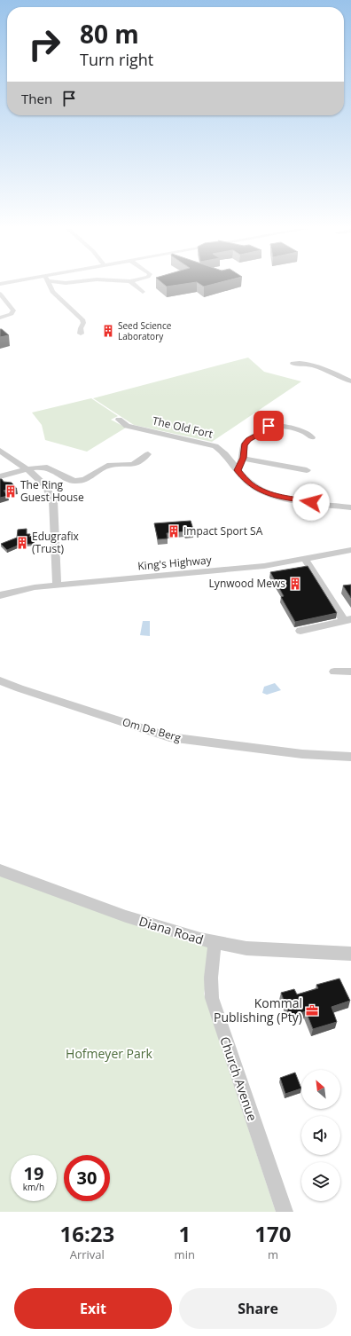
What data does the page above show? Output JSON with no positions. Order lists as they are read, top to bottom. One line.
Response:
{"streets":{"street":["The Old Fort","King's Highway","Om De Berg","Diana Road","Church Avenue"]},"crossings":[["Diana Road","Church Avenue"]],"parks":["Hofmeyer Park"],"places":{"building":["Seed Science Laboratory","The Ring Guest House","Impact Sport SA","Edugrafix (Trust)","Lynwood Mews"],"office":["Kommal Publishing (Pty)"]},"north":"top left","page":{"turn":["80 m","Turn right"],"then":"Then","speed":"19 km/h","limit":"30","eta":["16:23","Arrival","1","min","170","m"],"buttons":["Exit","Share"]}}
